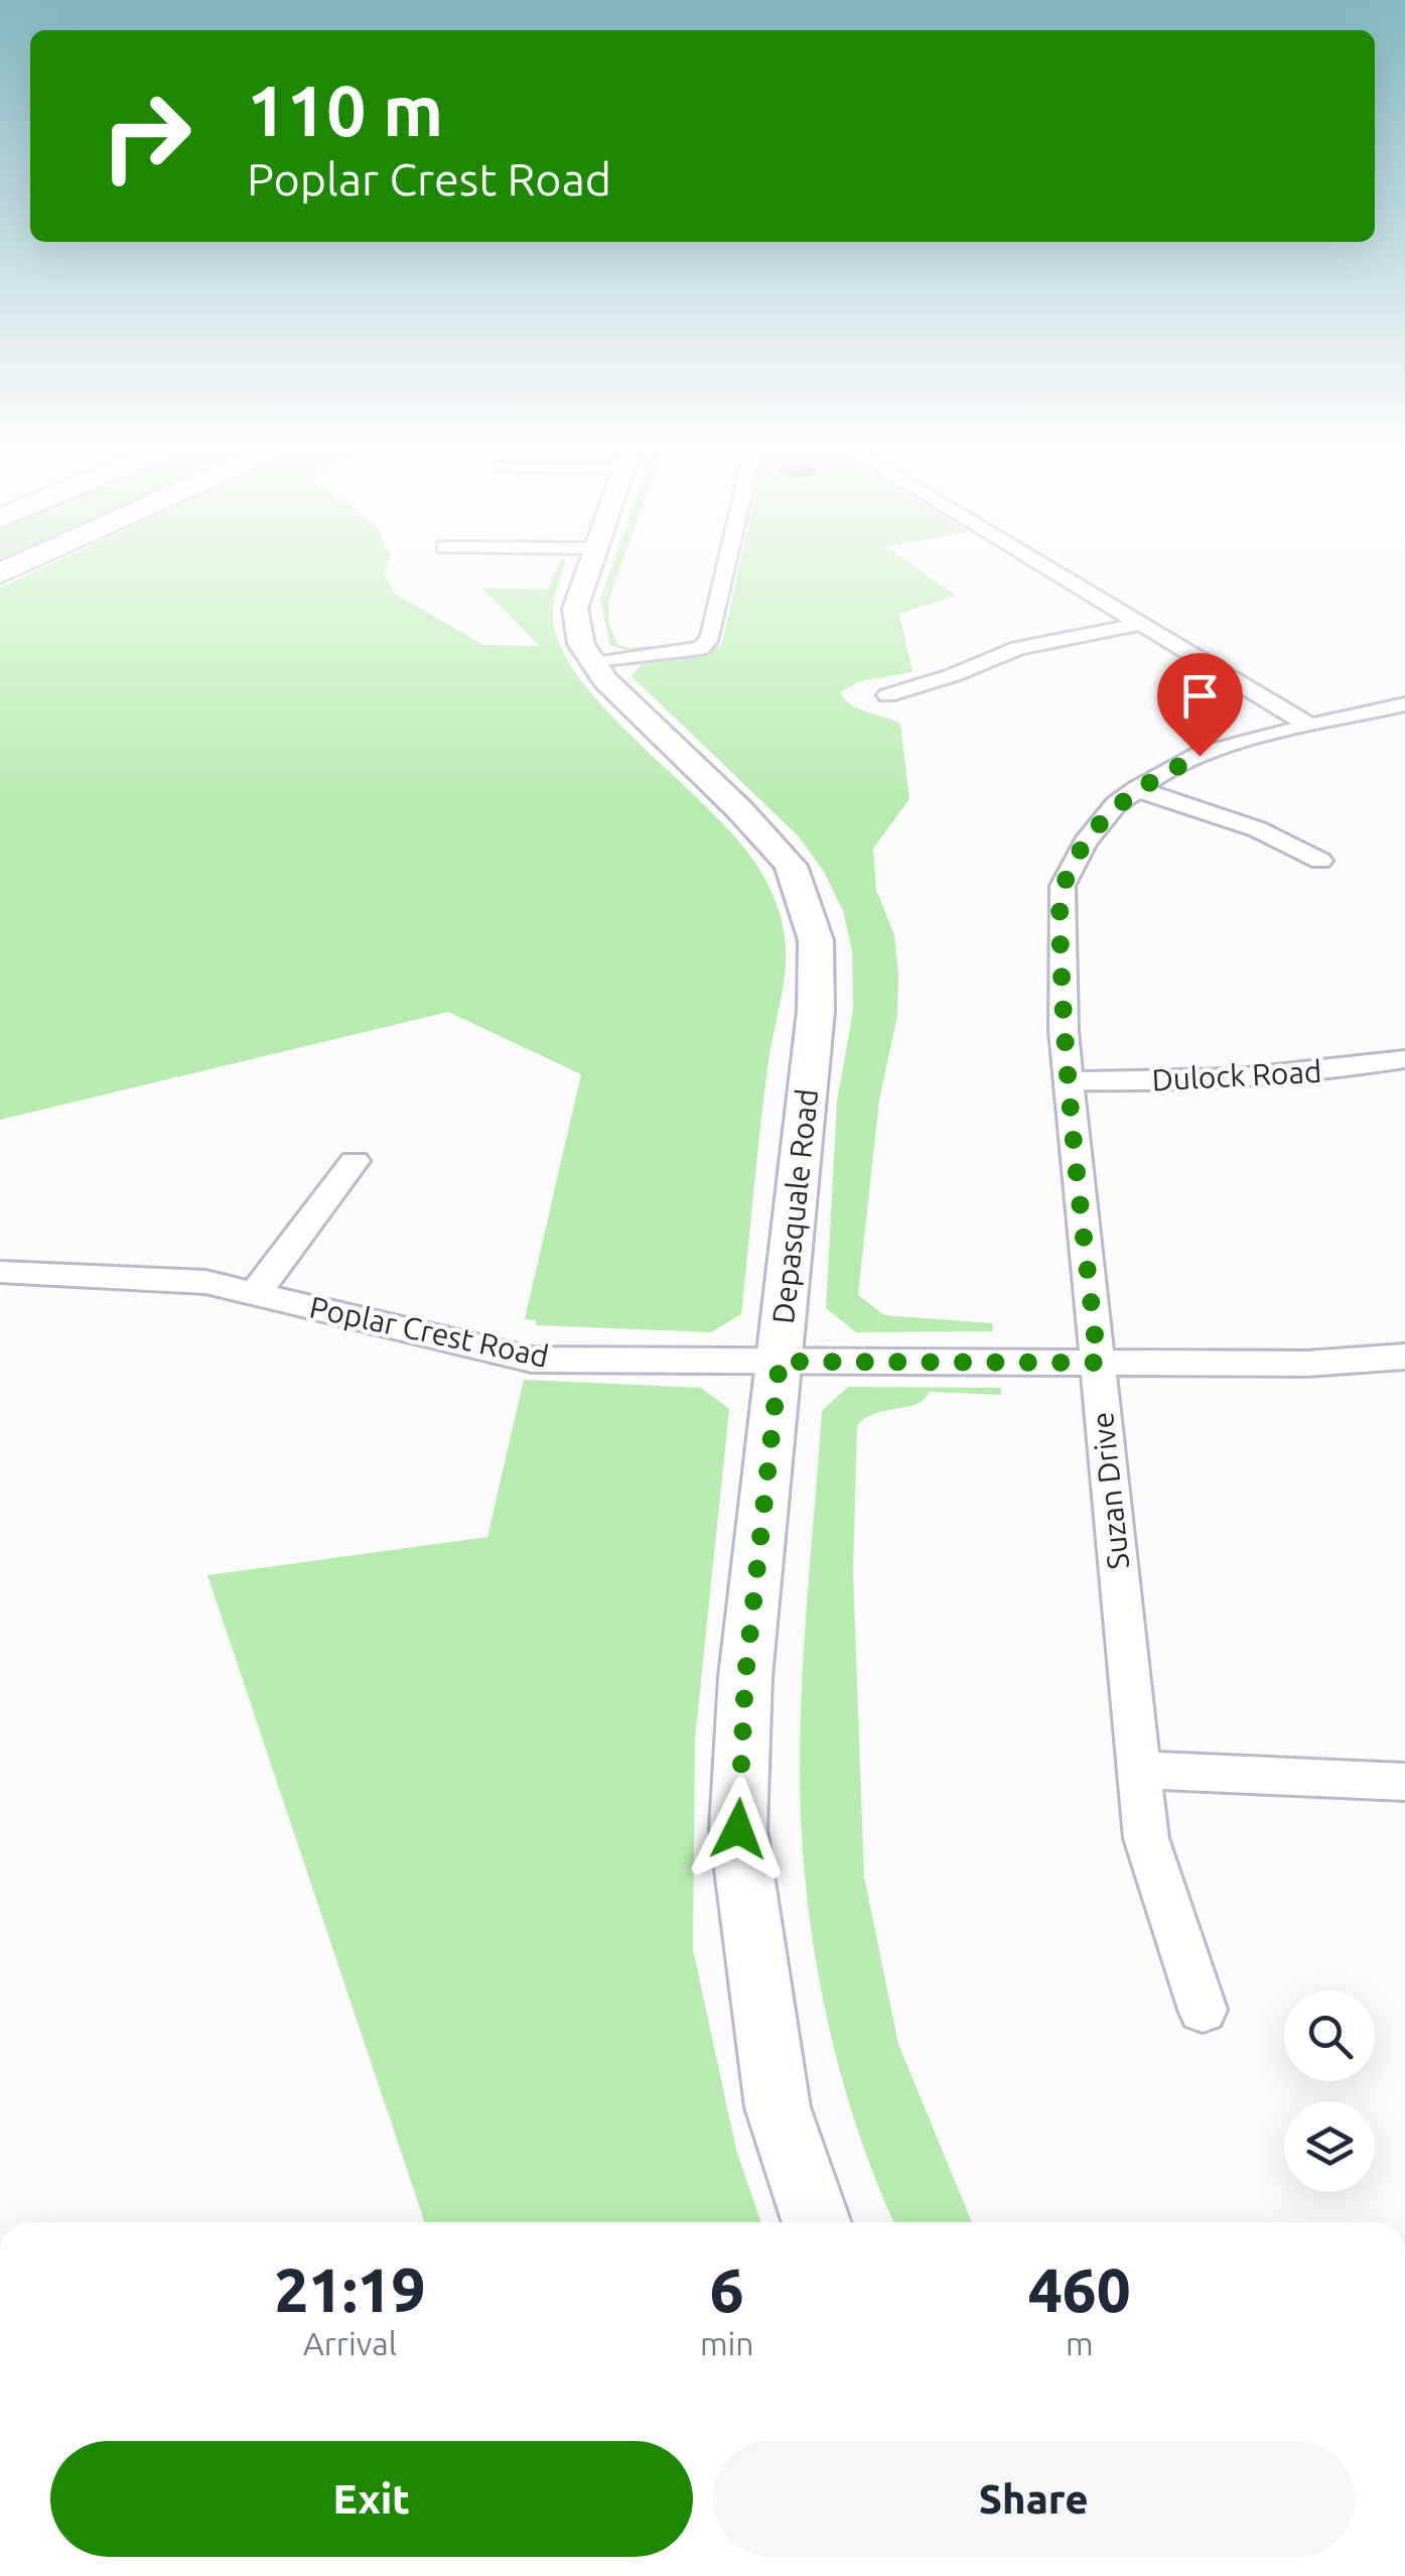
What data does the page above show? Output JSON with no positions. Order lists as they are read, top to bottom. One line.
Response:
{"streets":{"street":["Dulock Road","Depasquale Road","Poplar Crest Road","Suzan Drive"]},"crossings":[["Dulock Road","Suzan Drive"],["Depasquale Road","Poplar Crest Road"],["Poplar Crest Road","Suzan Drive"]],"page":{"turn":["110 m","Poplar Crest Road"],"eta":["21:19","Arrival","6","min","460","m"],"buttons":["Exit","Share"]}}
